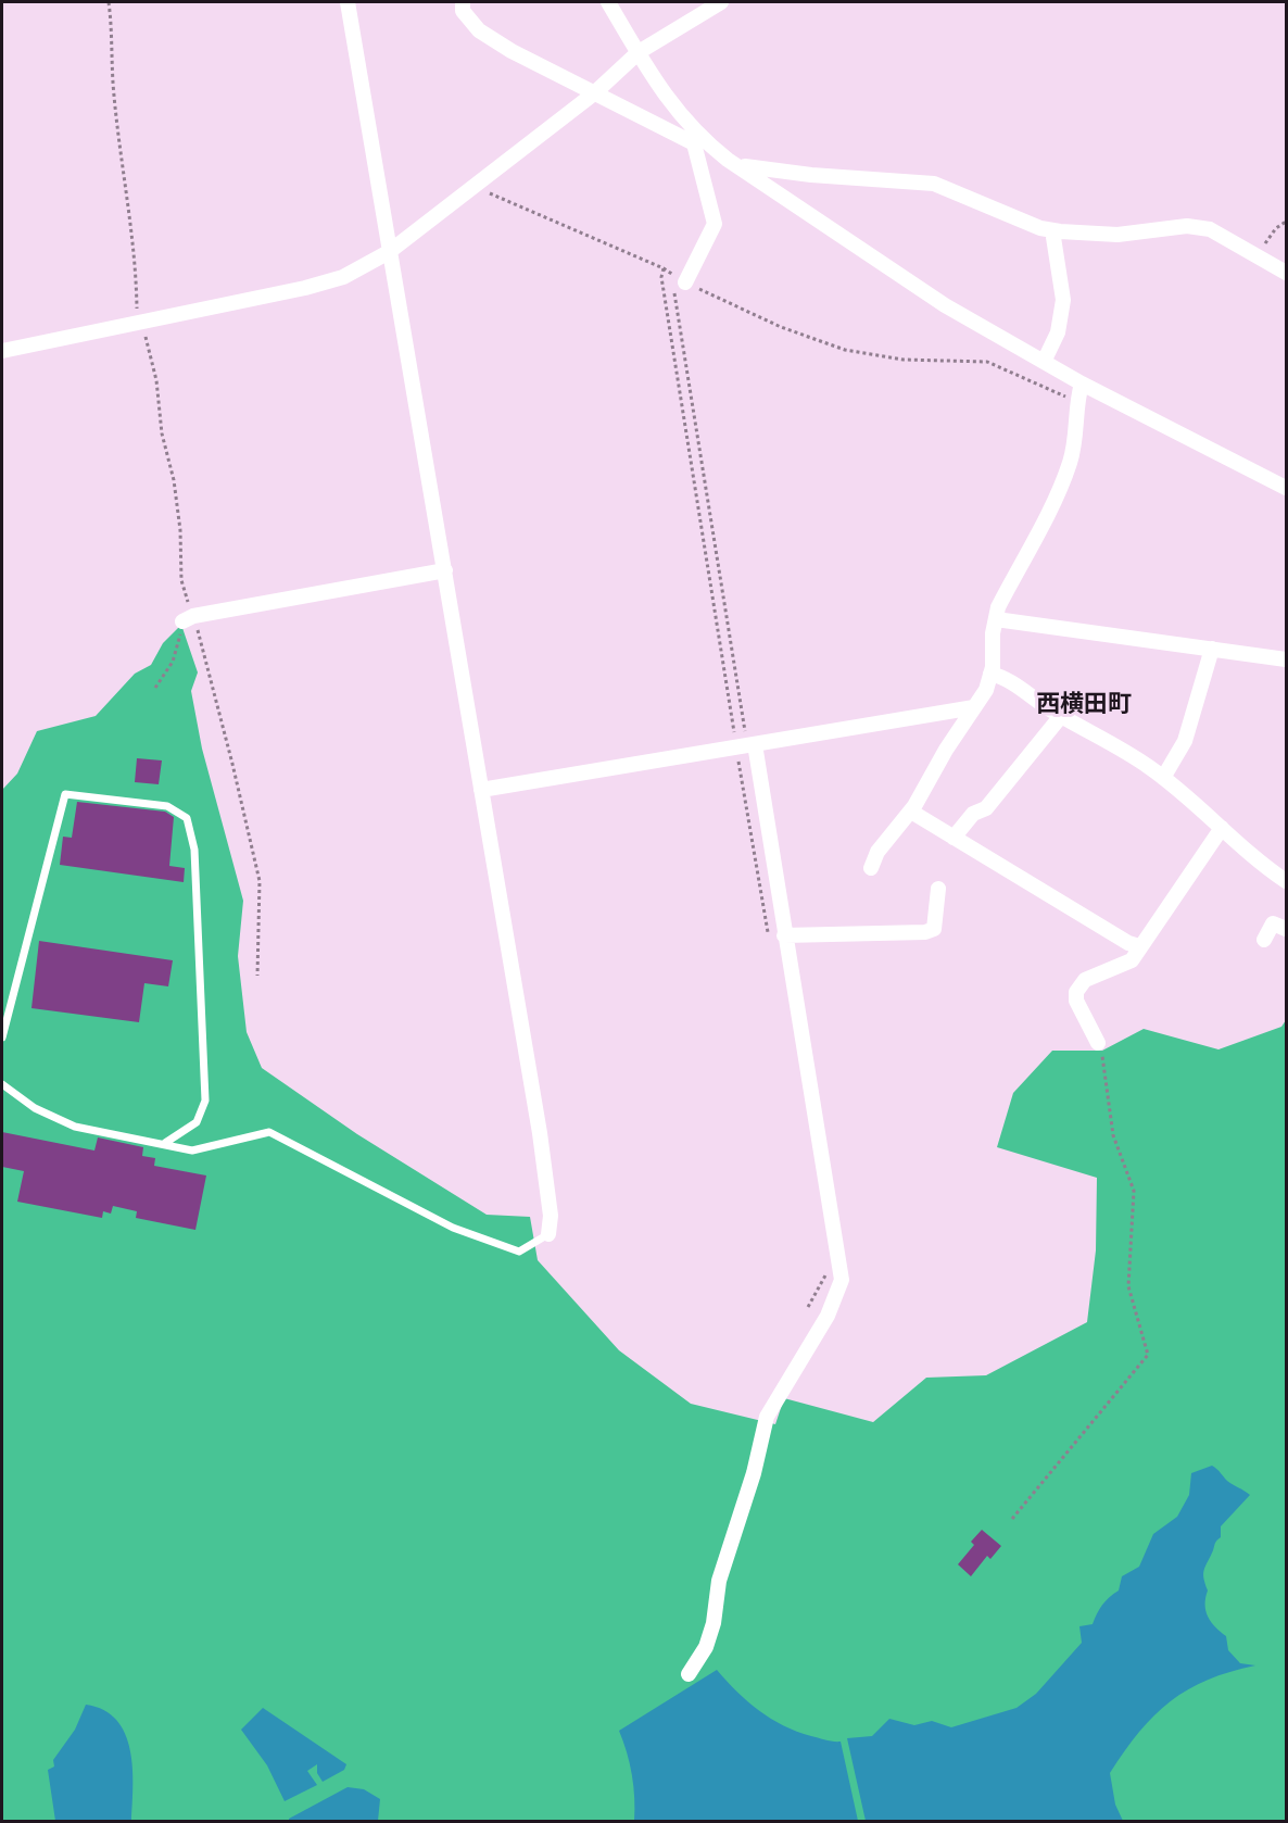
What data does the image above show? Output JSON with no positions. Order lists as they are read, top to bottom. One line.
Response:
{"districts":["西横田町"]}
